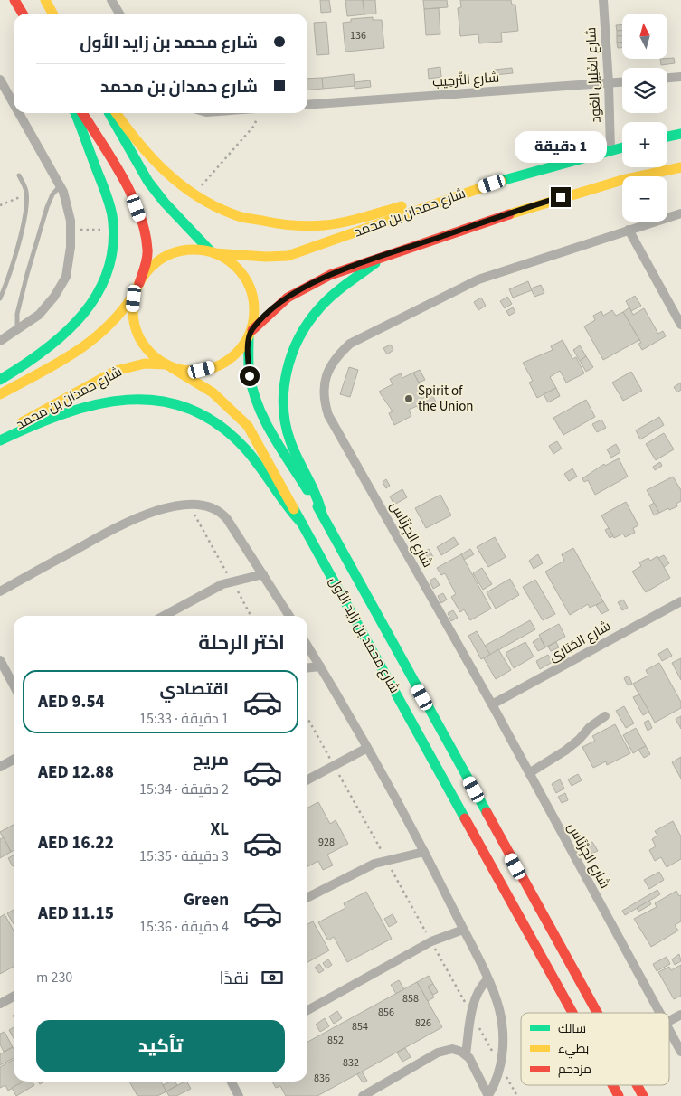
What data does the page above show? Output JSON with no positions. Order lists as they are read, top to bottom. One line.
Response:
{"streets":{"main road":["شارع حمدان بن محمد","شارع محمد بن زايد الأول"],"street":["شارع الغَلِيل العُود","شارع التَّرحِيب","شارع الجِرْنَاس","شارع الحَبَارى"]},"crossings":[["شارع الغَلِيل العُود","شارع التَّرحِيب"],["شارع الغَلِيل العُود","شارع حمدان بن محمد"],["شارع حمدان بن محمد","شارع محمد بن زايد الأول"],["شارع الجِرْنَاس","شارع الحَبَارى"]],"places":["Spirit of the Union"],"house_numbers":["136","928","858","856","826","854","852","832","836"],"legend":["سالك","بطيء","مزدحم"],"north":"top","page":{"map_buttons":["+","−"],"banner":["شارع محمد بن زايد الأول","شارع حمدان بن محمد"],"bubble":"1 دقيقة","heading":"اختر الرحلة","list":[{"name":"اقتصادي","note":"1 دقيقة · 15:33","value":"AED 9.54"},{"name":"مريح","note":"2 دقيقة · 15:34","value":"AED 12.88"},{"name":"XL","note":"3 دقيقة · 15:35","value":"AED 16.22"},{"name":"Green","note":"4 دقيقة · 15:36","value":"AED 11.15"}],"pay":["نقدًا","230 m"],"buttons":"تأكيد"}}
